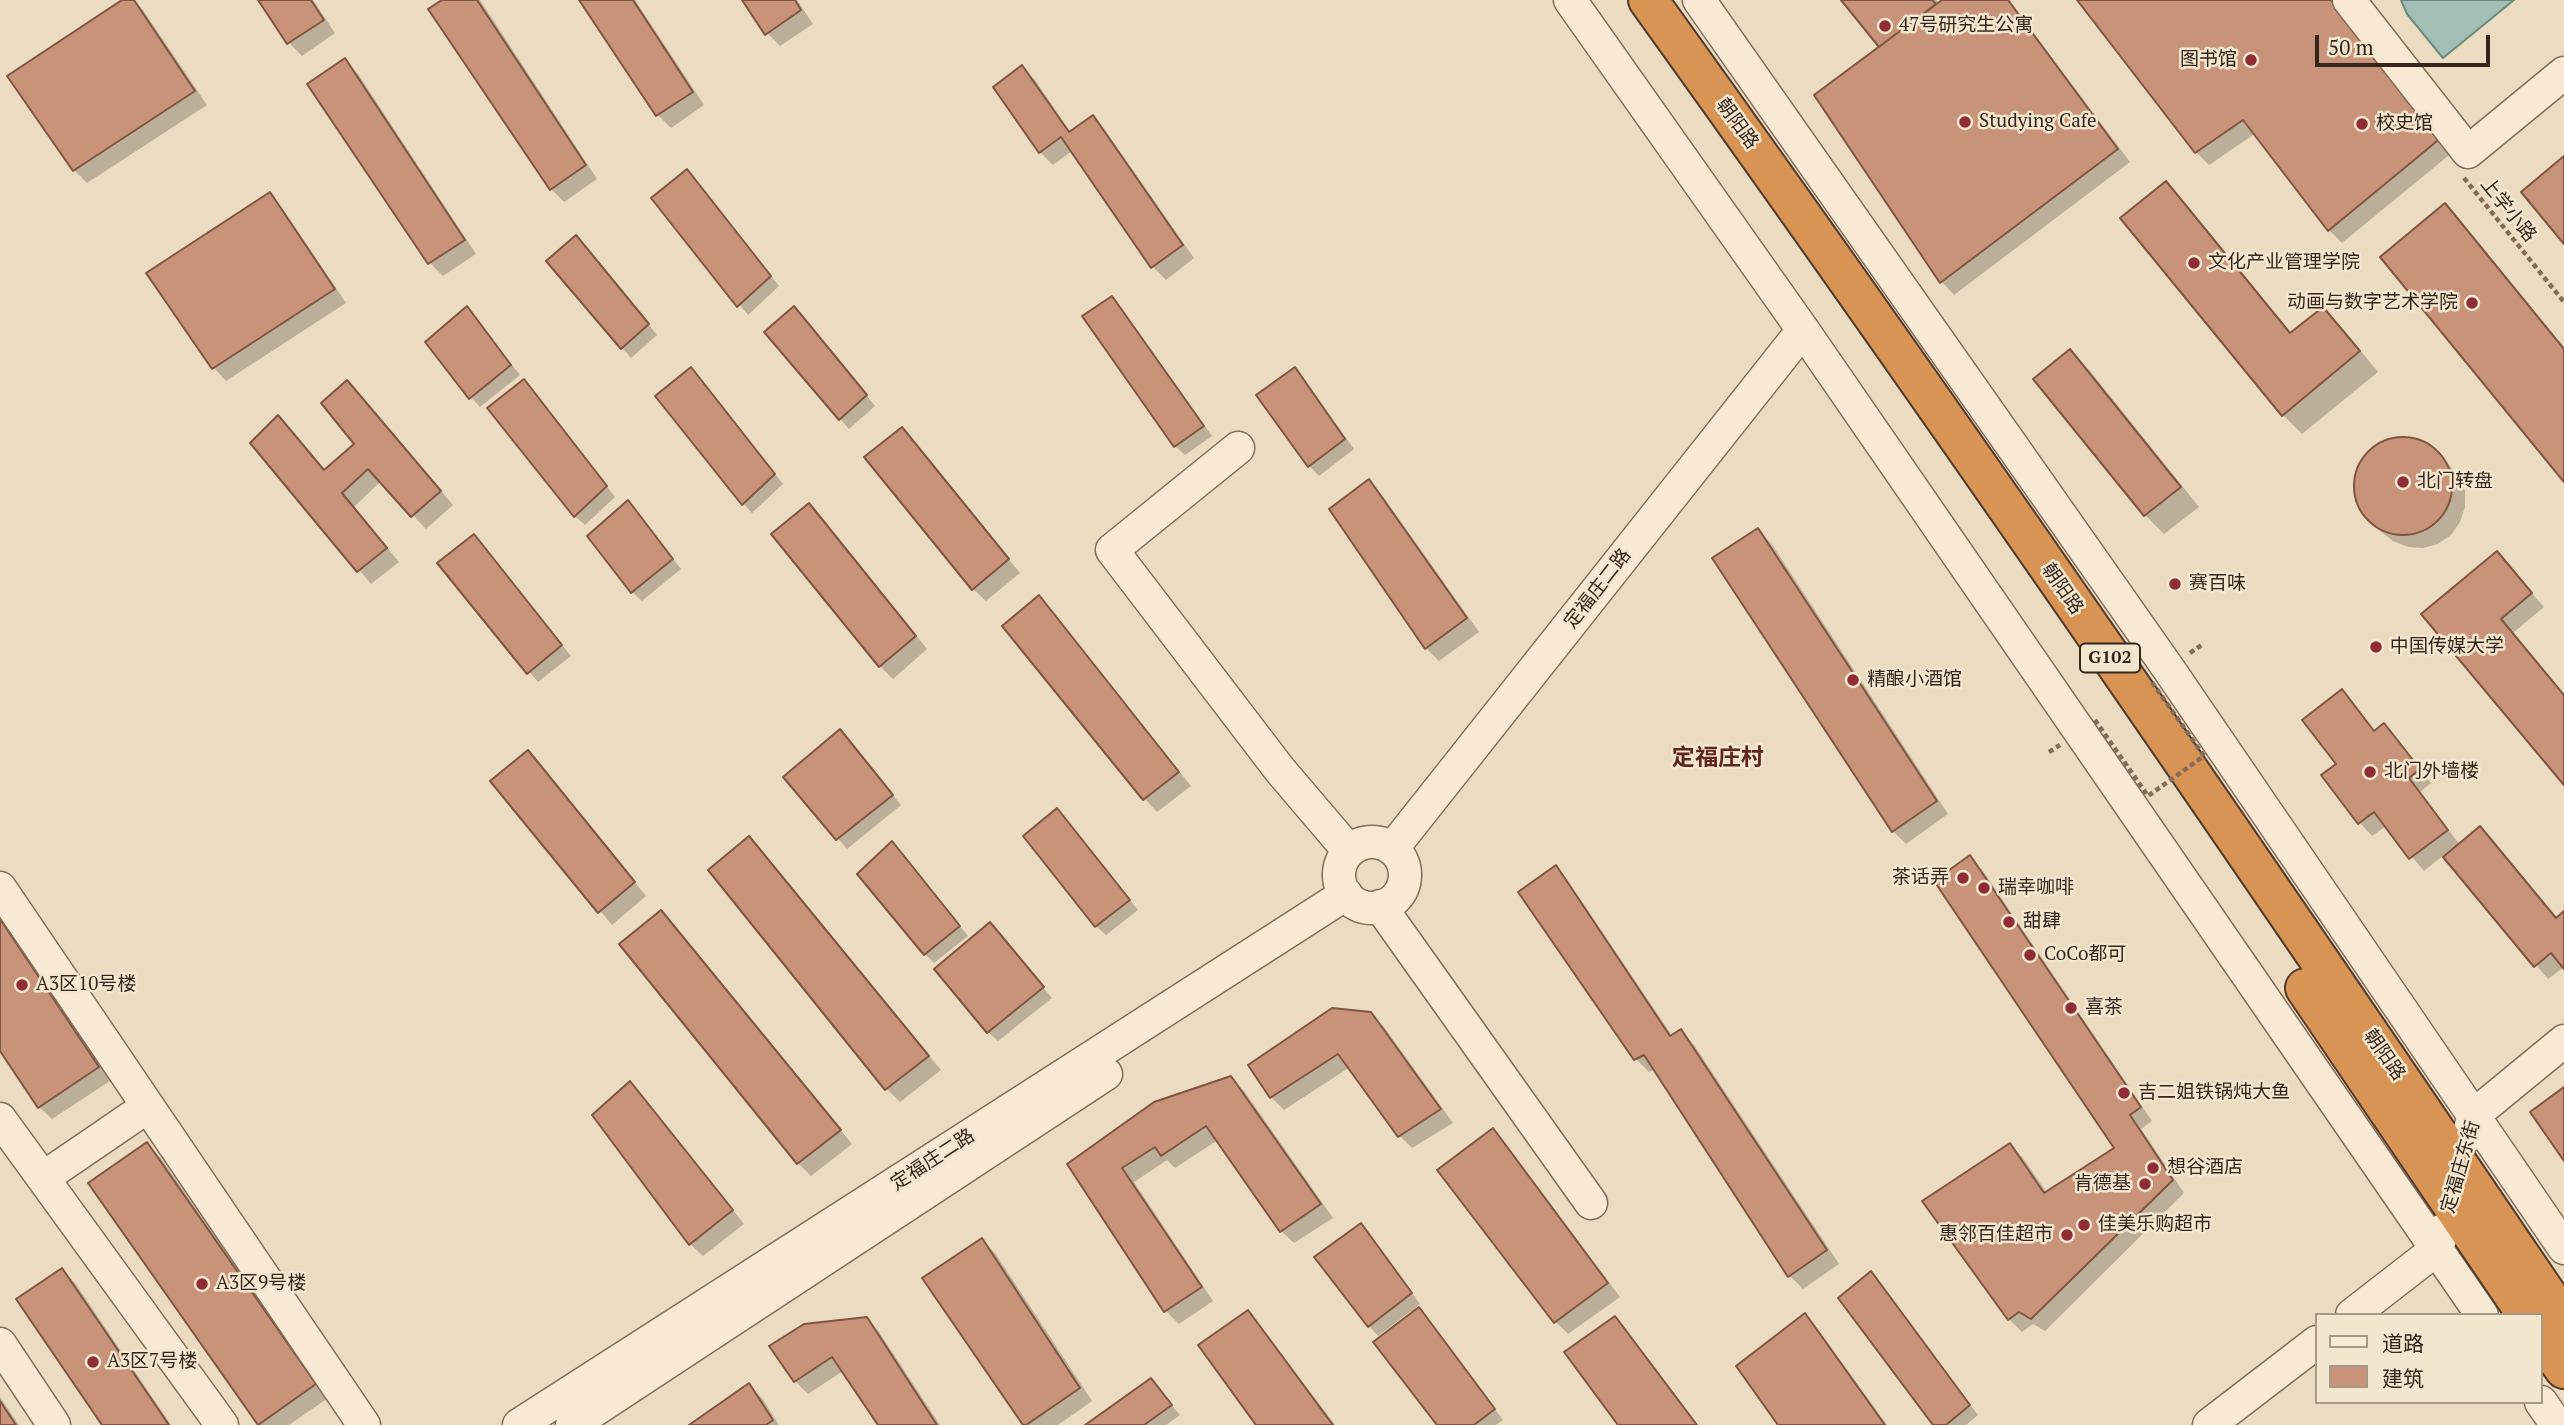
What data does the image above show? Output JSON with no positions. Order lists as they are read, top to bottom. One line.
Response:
{"streets":{"highway":["朝阳路","G102"],"street":["定福庄二路","定福庄东街"],"path":["上学小路"]},"crossings":[["朝阳路","定福庄东街"]],"districts":["定福庄村"],"places":["47号研究生公寓","图书馆","Studying Cafe","校史馆","文化产业管理学院","动画与数字艺术学院","北门转盘","赛百味","中国传媒大学","精酿小酒馆","北门外墙楼","茶话弄","瑞幸咖啡","甜肆","CoCo都可","A3区10号楼","喜茶","吉二姐铁锅炖大鱼","想谷酒店","肯德基","佳美乐购超市","惠邻百佳超市","A3区9号楼","A3区7号楼"],"legend":["道路","建筑"],"scale_bar":"50 m"}
